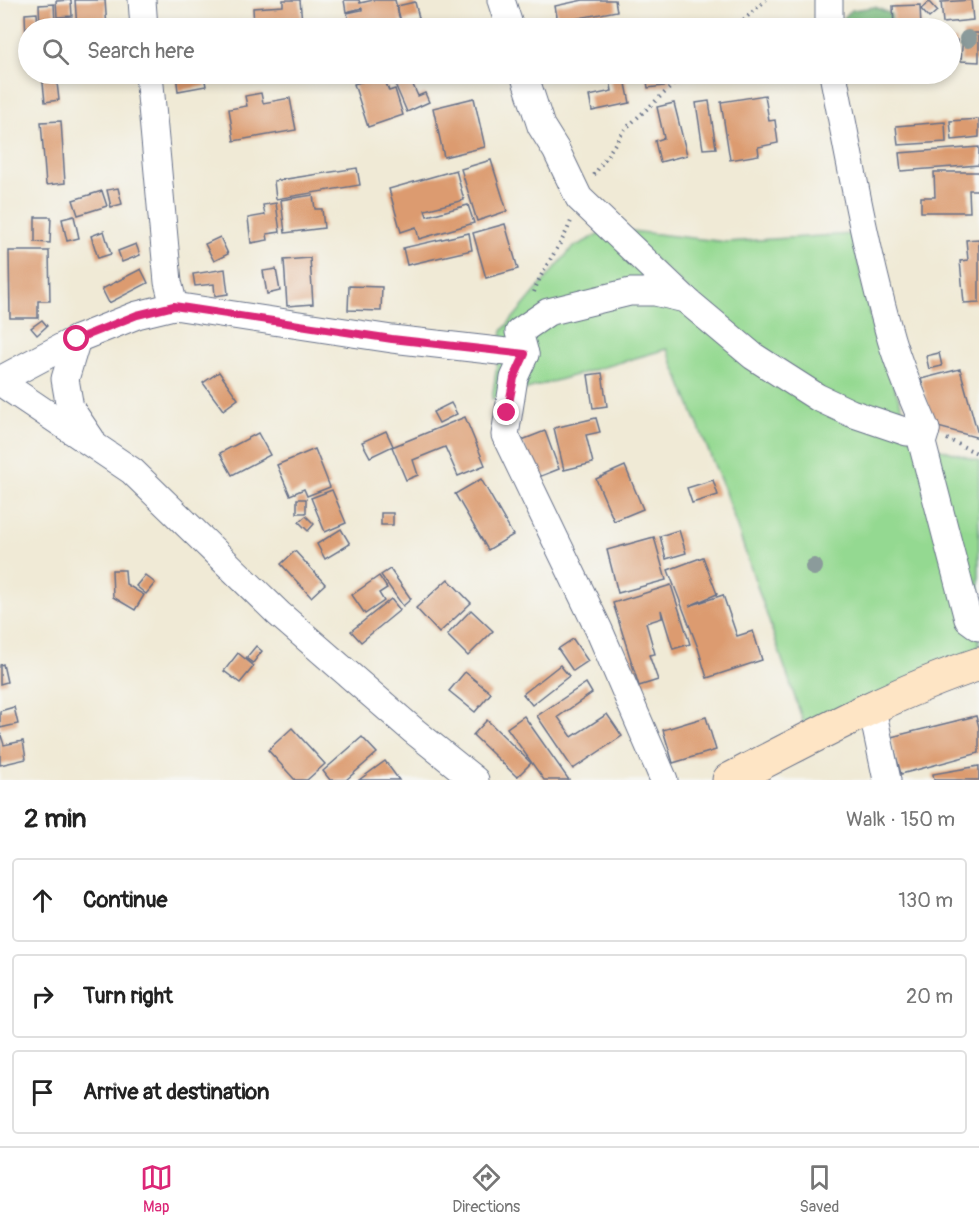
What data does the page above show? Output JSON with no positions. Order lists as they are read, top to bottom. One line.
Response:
{"page":{"search":"Search here","heading":["2 min","Walk · 150 m"],"list":[["Continue","130 m"],["Turn right","20 m"],"Arrive at destination"],"nav":["Map","Directions","Saved"]}}
